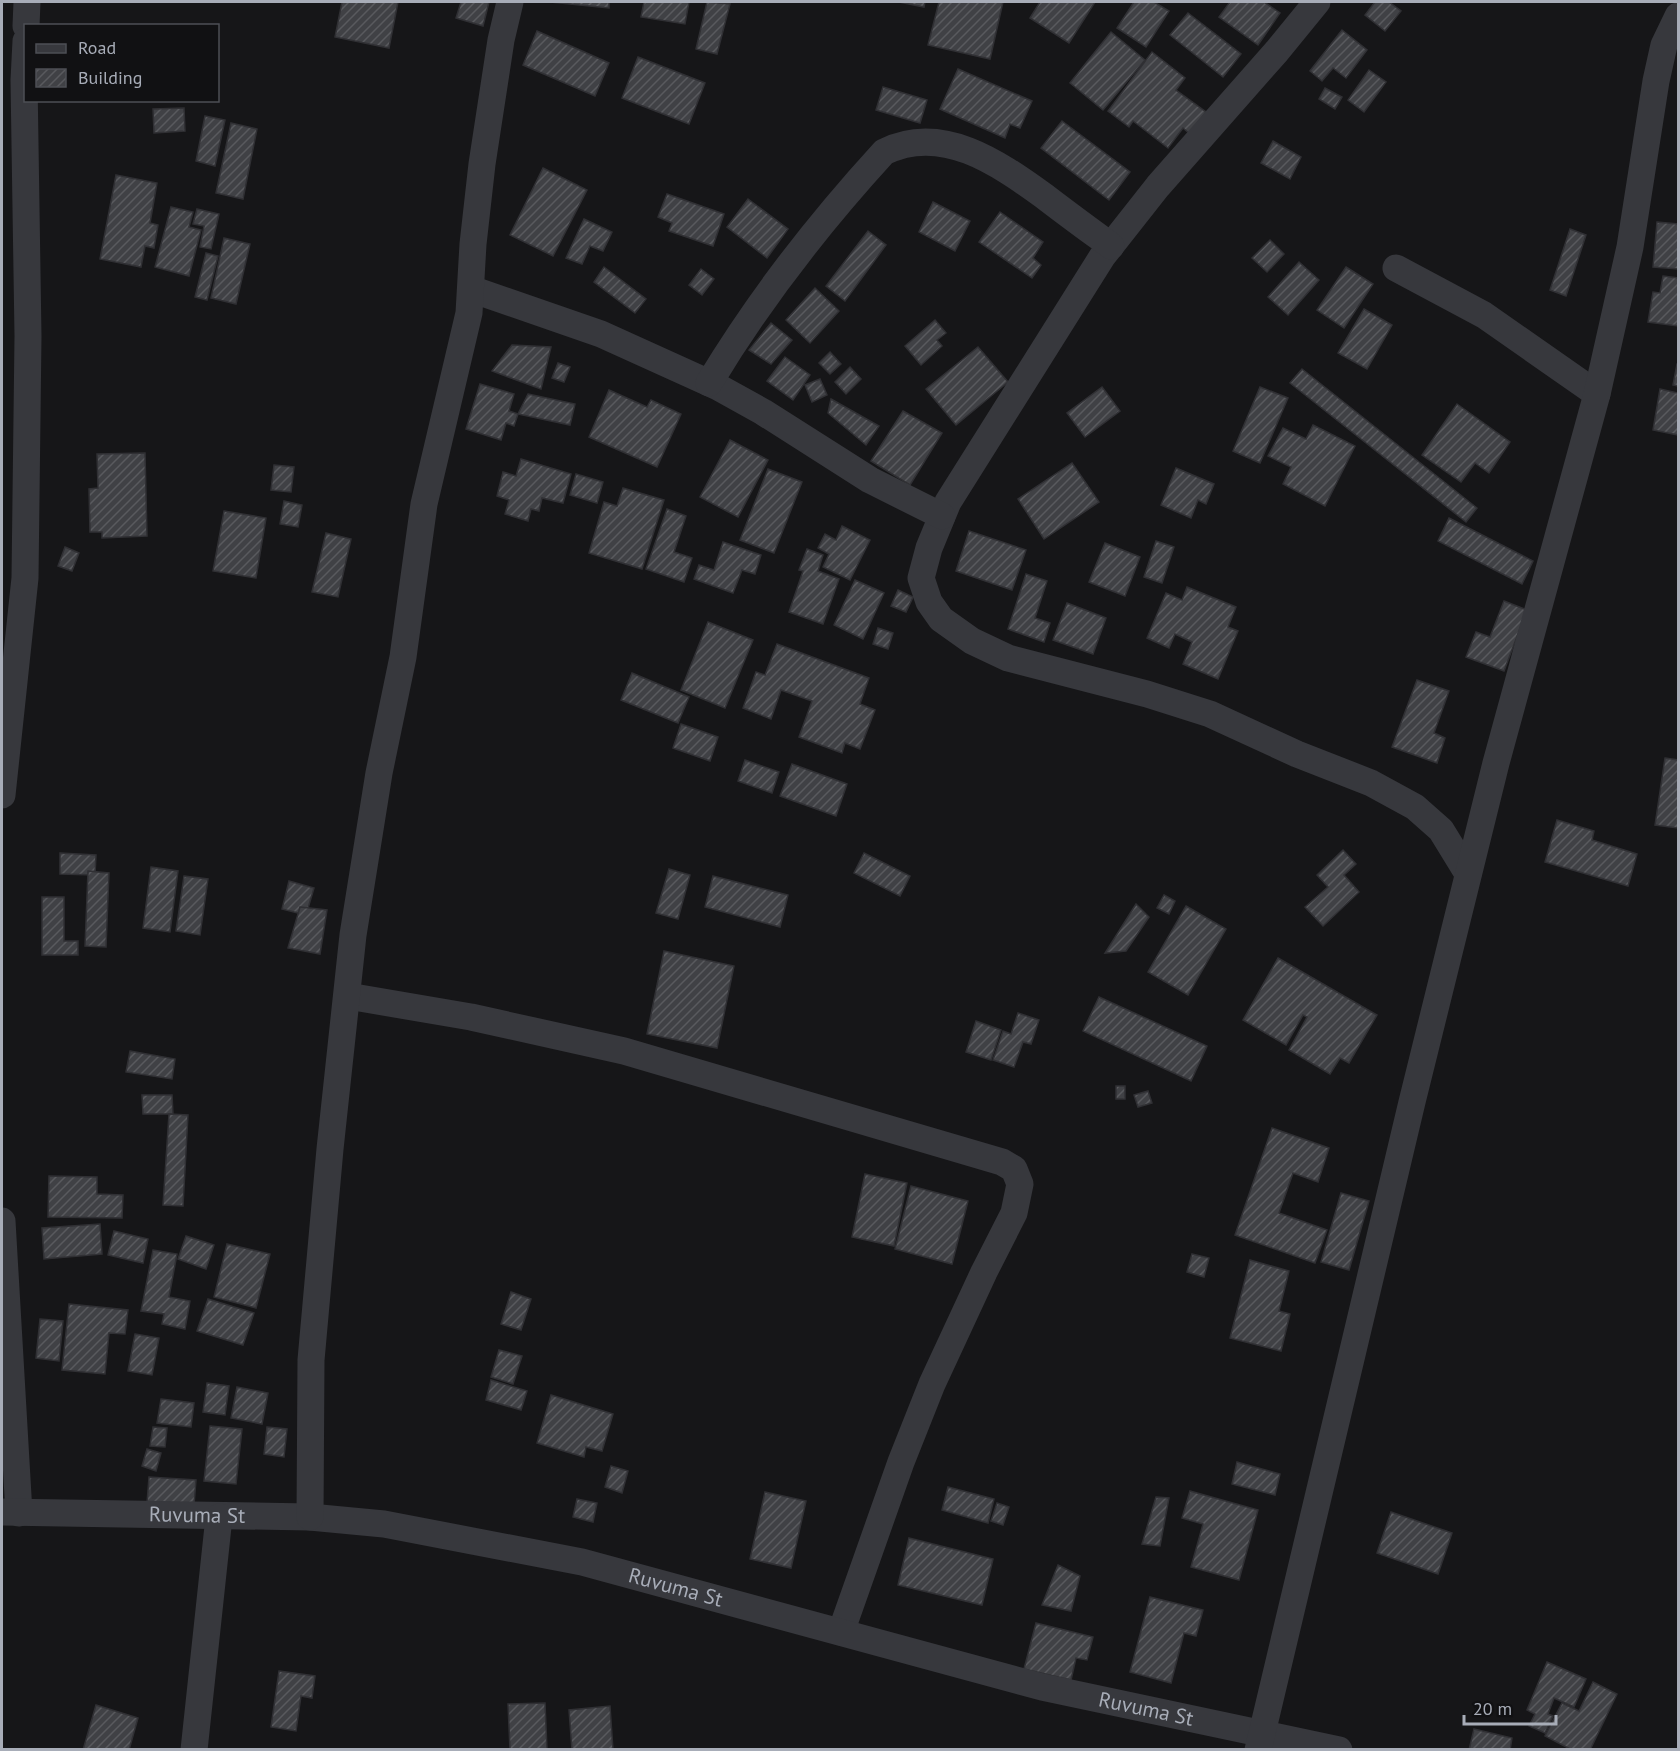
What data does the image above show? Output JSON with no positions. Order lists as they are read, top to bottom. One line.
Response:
{"streets":{"street":["Ruvuma St"]},"legend":["Road","Building"],"scale_bar":"20 m"}
